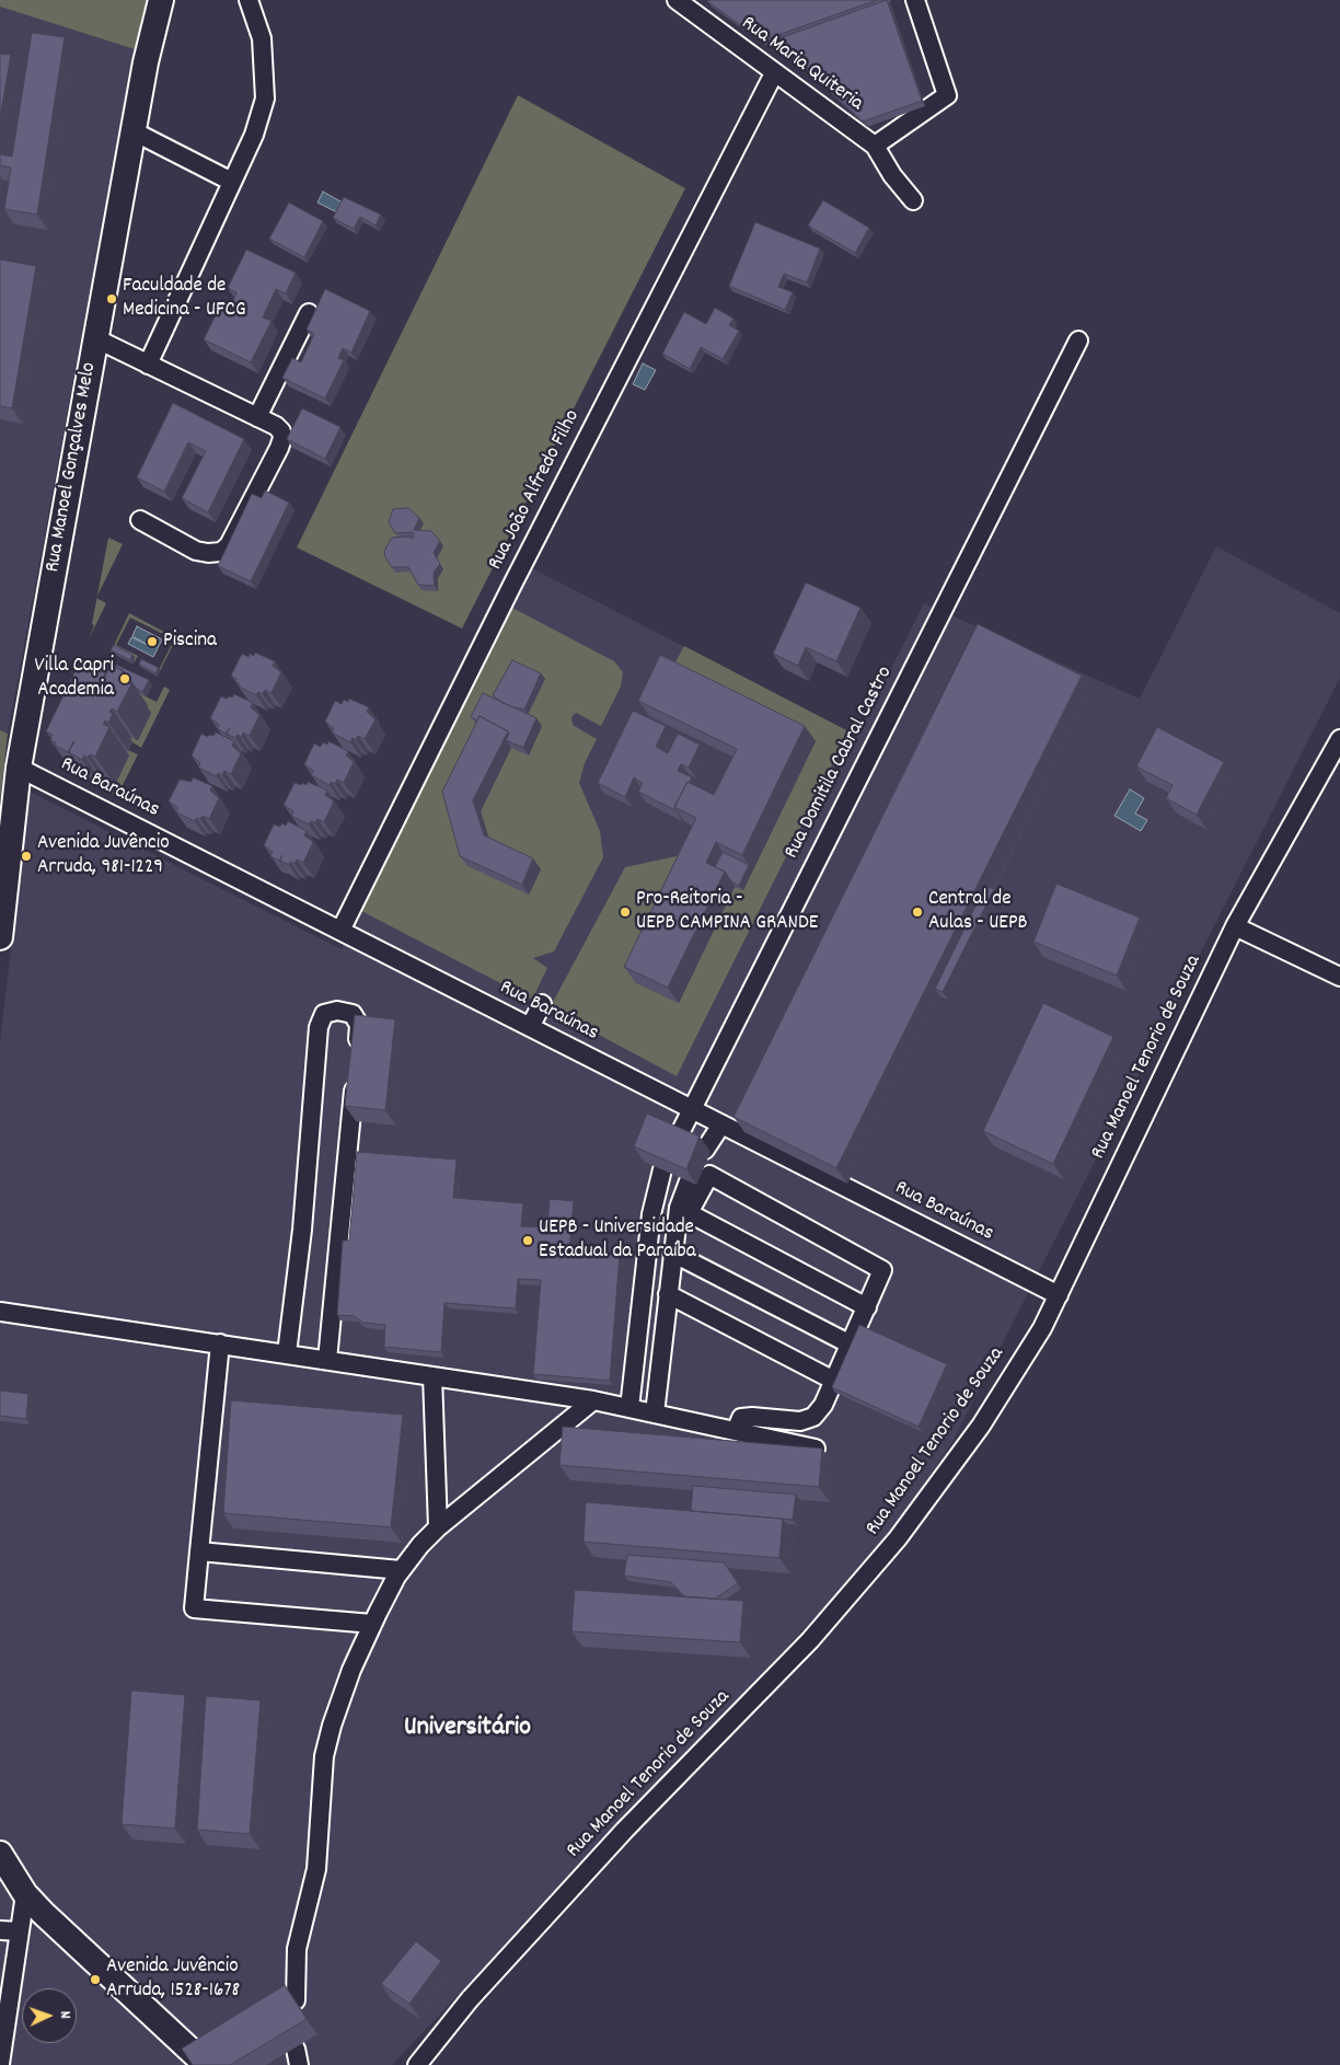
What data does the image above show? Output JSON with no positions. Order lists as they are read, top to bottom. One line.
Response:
{"streets":{"street":["Rua Maria Quiteria","Rua Manoel Gonçalves Melo","Rua João Alfredo Filho","Rua Domitila Cabral Castro","Rua Baraúnas","Rua Manoel Tenorio de Souza"]},"crossings":[["Rua Maria Quiteria","Rua João Alfredo Filho"],["Rua Manoel Gonçalves Melo","Rua Baraúnas"],["Rua João Alfredo Filho","Rua Baraúnas"],["Rua Domitila Cabral Castro","Rua Baraúnas"],["Rua Baraúnas","Rua Manoel Tenorio de Souza"]],"districts":["Universitário"],"places":["Faculdade de Medicina - UFCG","Piscina","Villa Capri Academia","Avenida Juvêncio Arruda, 981-1229","Pro-Reitoria - UEPB CAMPINA GRANDE","Central de Aulas - UEPB","UEPB - Universidade Estadual da Paraíba","Avenida Juvêncio Arruda, 1528-1678"],"north":"right"}
